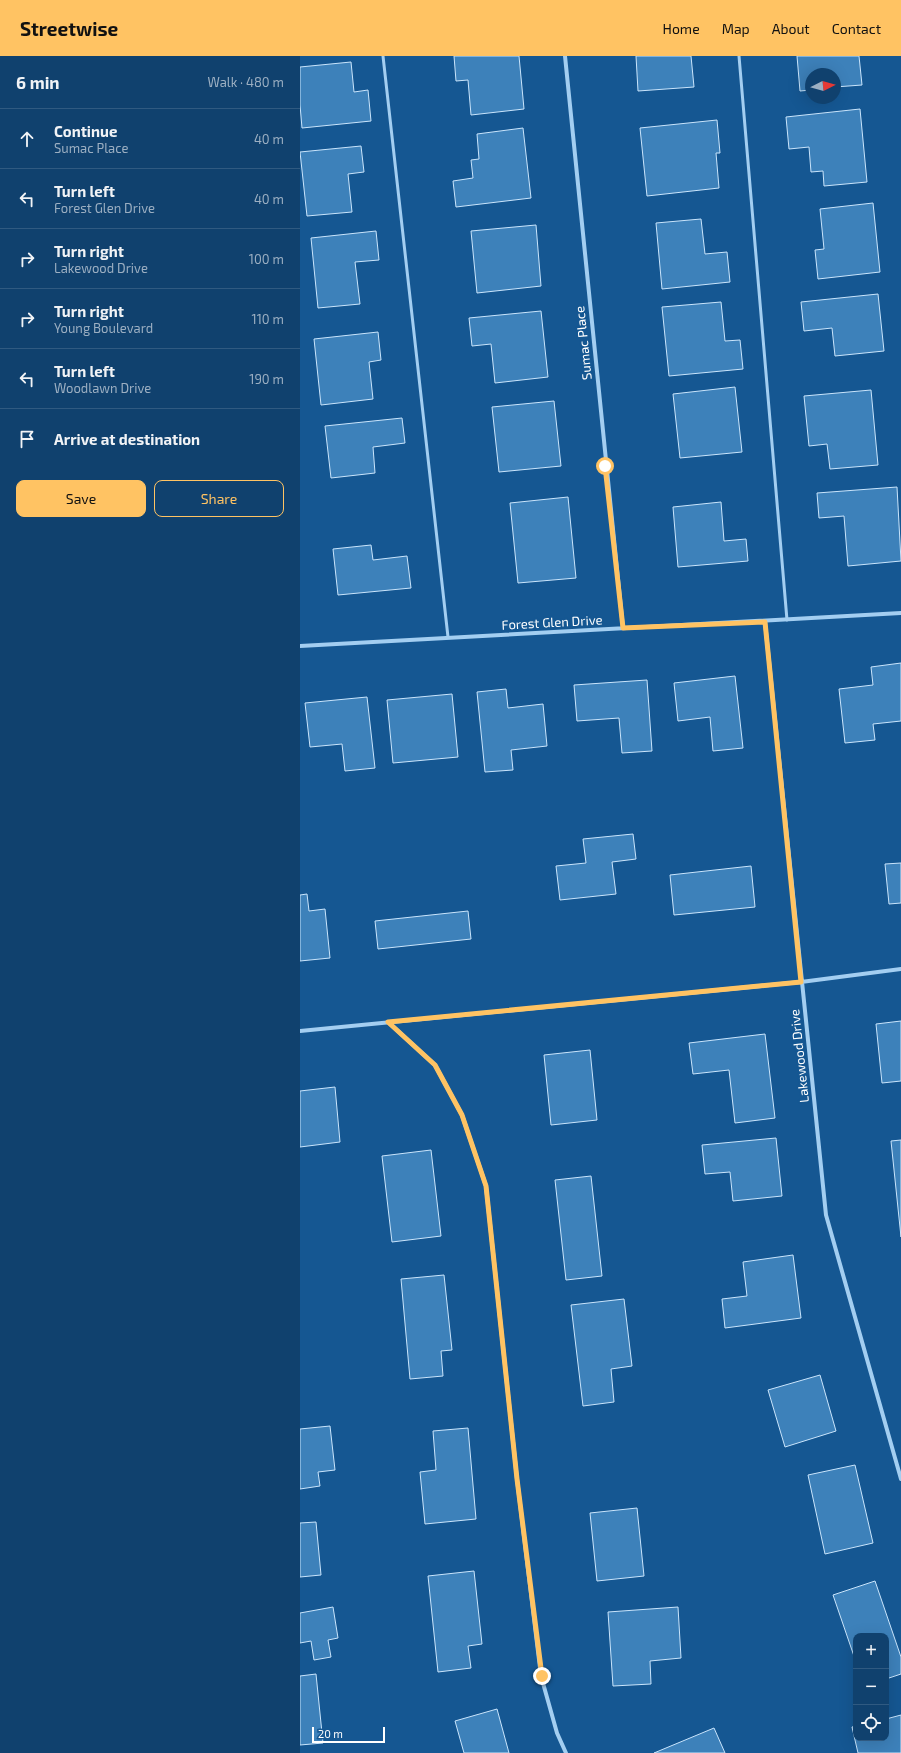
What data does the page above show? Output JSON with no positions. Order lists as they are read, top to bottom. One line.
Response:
{"streets":{"street":["Sumac Place","Forest Glen Drive","Lakewood Drive"]},"crossings":[["Sumac Place","Forest Glen Drive"],["Forest Glen Drive","Lakewood Drive"]],"scale_bar":"20 m","north":"right","page":{"header":"Streetwise","nav":["Home","Map","About","Contact"],"heading":["6 min","Walk · 480 m"],"list":[["Continue","Sumac Place","40 m"],["Turn left","Forest Glen Drive","40 m"],["Turn right","Lakewood Drive","100 m"],["Turn right","Young Boulevard","110 m"],["Turn left","Woodlawn Drive","190 m"],"Arrive at destination"],"buttons":["Save","Share"],"map_buttons":["+","−"],"scale":"20 m"}}
